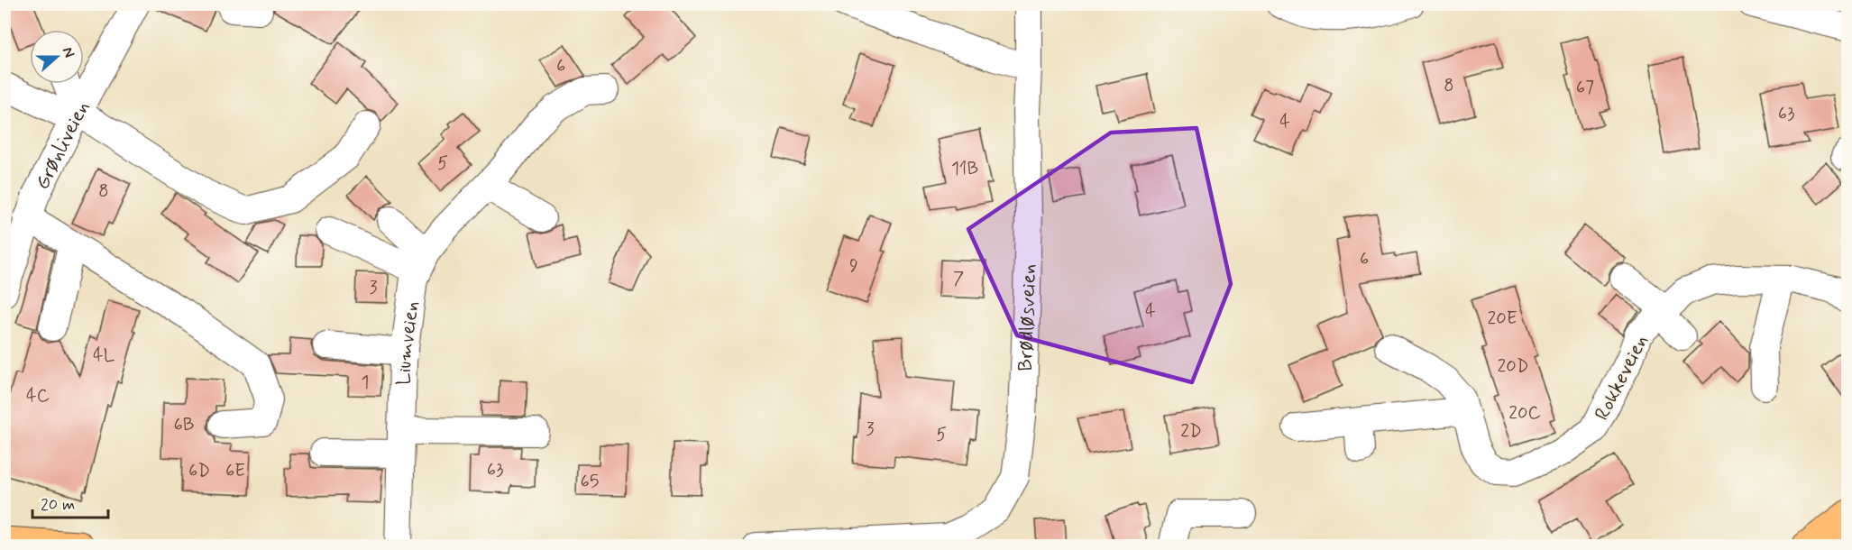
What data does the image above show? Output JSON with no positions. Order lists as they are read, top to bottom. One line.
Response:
{"streets":{"street":["Grønliveien","Brødløsveien","Liumveien","Rokkeveien"]},"house_numbers":["6","8","67","63","4","5","11B","8","6","9","7","3","4","20E","4L","20D","1","4C","20C","6B","3","2D","5","63","6D","6E","65"],"scale_bar":"20 m","north":"right"}
